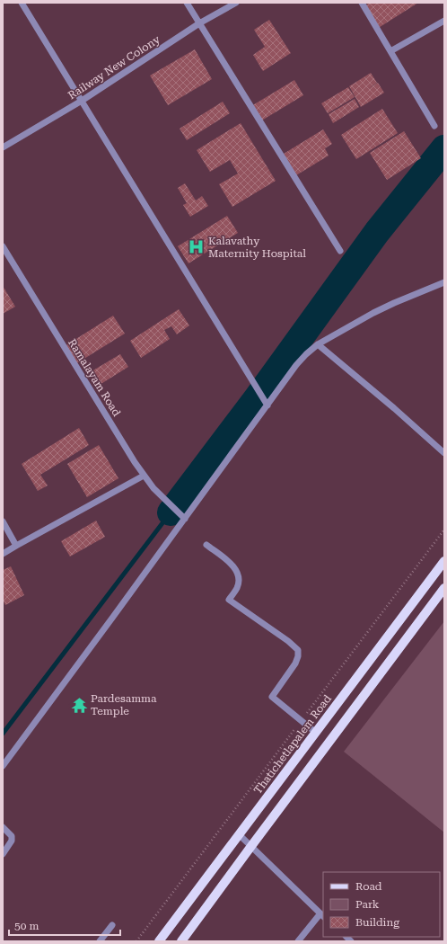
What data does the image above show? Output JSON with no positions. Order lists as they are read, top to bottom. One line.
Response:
{"streets":{"main road":["Thatichetlapalem Road"],"street":["Railway New Colony","Ramalayam Road"]},"places":{"hospital":["Kalavathy Maternity Hospital"],"temple":["Pardesamma Temple"]},"legend":["Road","Park","Building"],"scale_bar":"50 m"}
